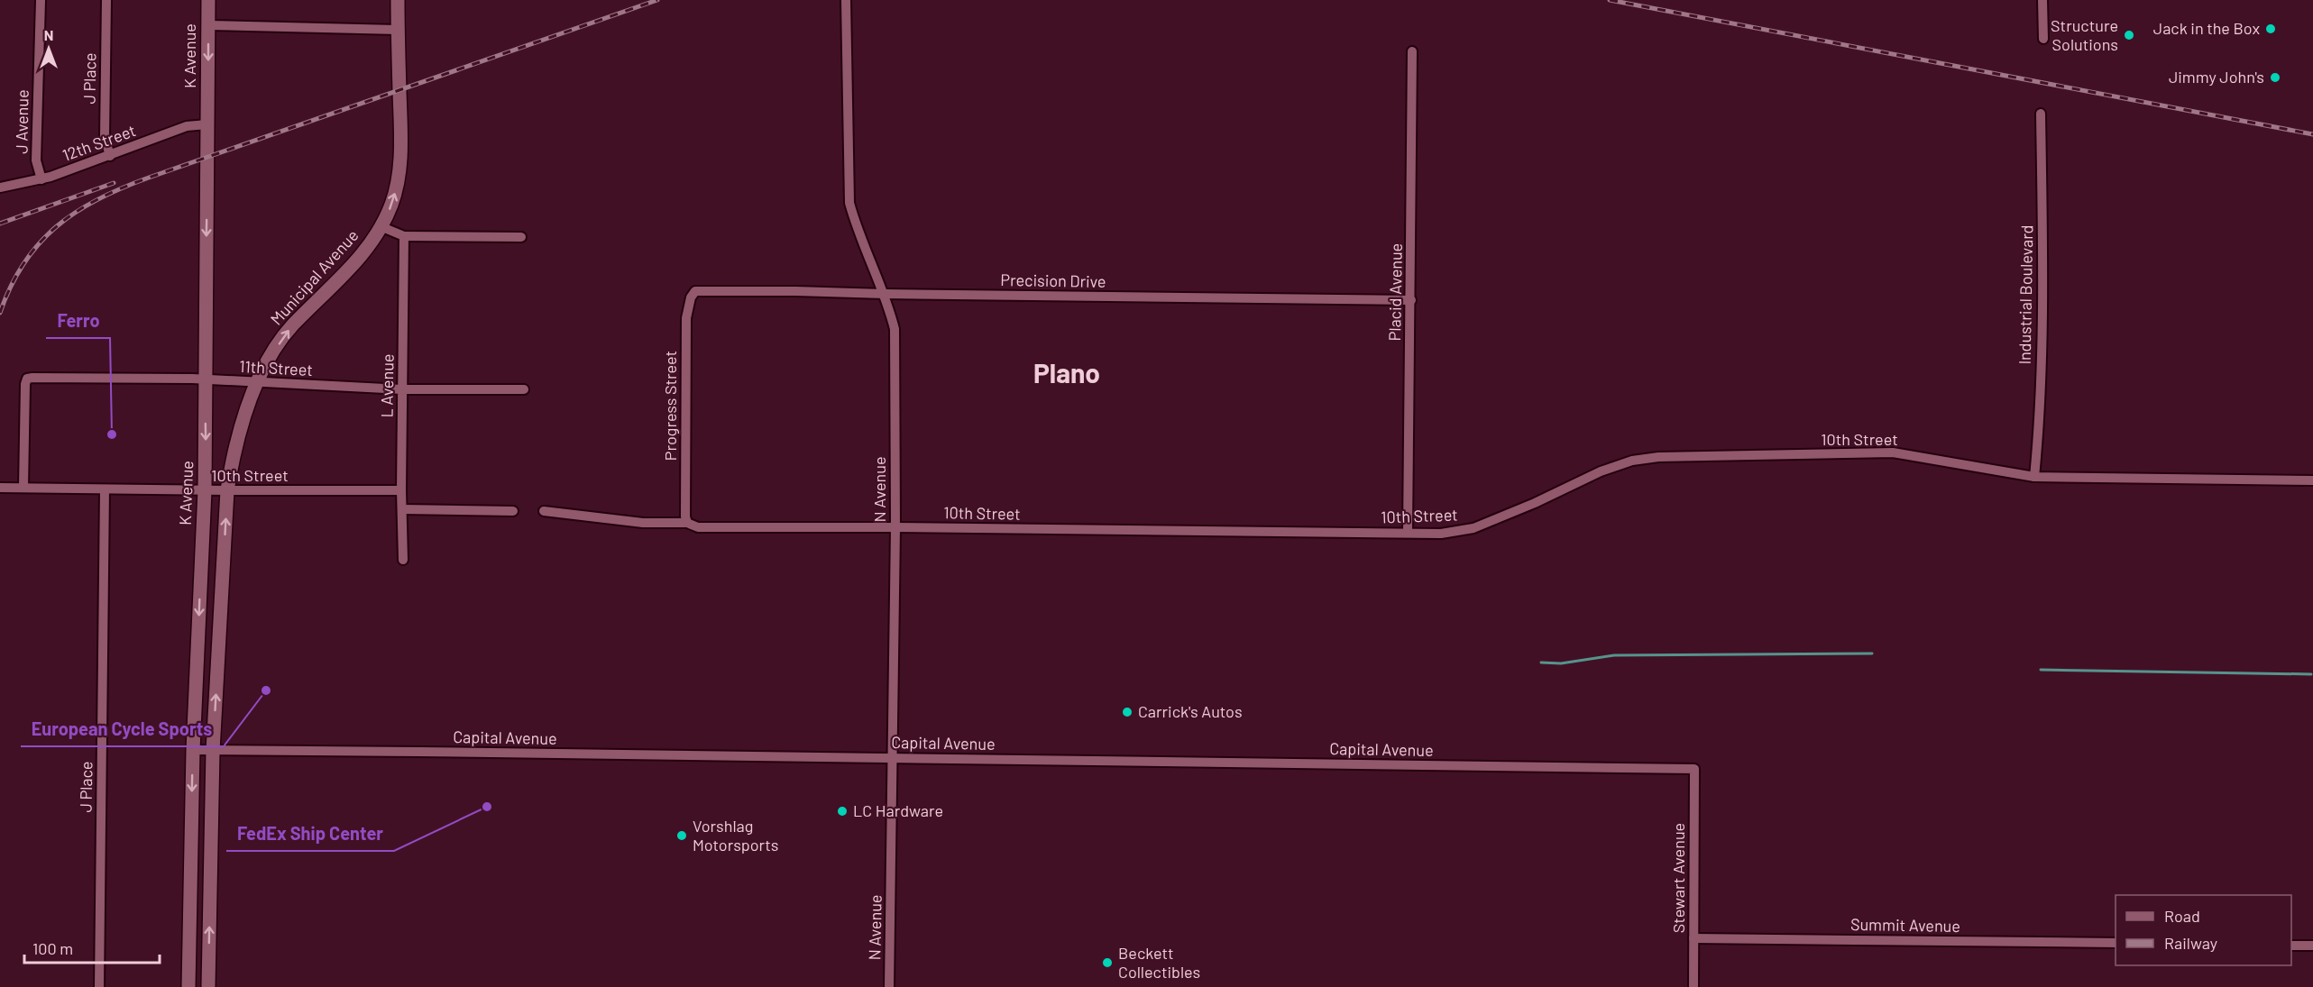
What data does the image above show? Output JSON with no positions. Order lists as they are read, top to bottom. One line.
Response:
{"streets":{"main road":["K Avenue","Municipal Avenue"],"street":["J Place","J Avenue","12th Street","Precision Drive","Placid Avenue","Industrial Boulevard","11th Street","L Avenue","Progress Street","10th Street","N Avenue","Capital Avenue","Stewart Avenue","Summit Avenue"]},"crossings":[["K Avenue","12th Street"],["K Avenue","11th Street"],["K Avenue","10th Street"],["K Avenue","Capital Avenue"],["J Place","12th Street"],["J Place","10th Street"],["J Avenue","12th Street"],["Municipal Avenue","11th Street"],["Precision Drive","Placid Avenue"],["Precision Drive","Progress Street"],["Precision Drive","N Avenue"],["Placid Avenue","10th Street"],["Industrial Boulevard","10th Street"],["11th Street","L Avenue"],["11th Street","10th Street"],["L Avenue","10th Street"],["Progress Street","10th Street"],["10th Street","N Avenue"],["N Avenue","Capital Avenue"],["Capital Avenue","Stewart Avenue"],["Stewart Avenue","Summit Avenue"]],"one_way":["Municipal Avenue"],"districts":["Plano"],"places":["Jack in the Box","Structure Solutions","Jimmy John's","Ferro","European Cycle Sports","Carrick's Autos","FedEx Ship Center","LC Hardware","Vorshlag Motorsports","Beckett Collectibles"],"legend":["Road","Railway"],"scale_bar":"100 m","north":"top"}
